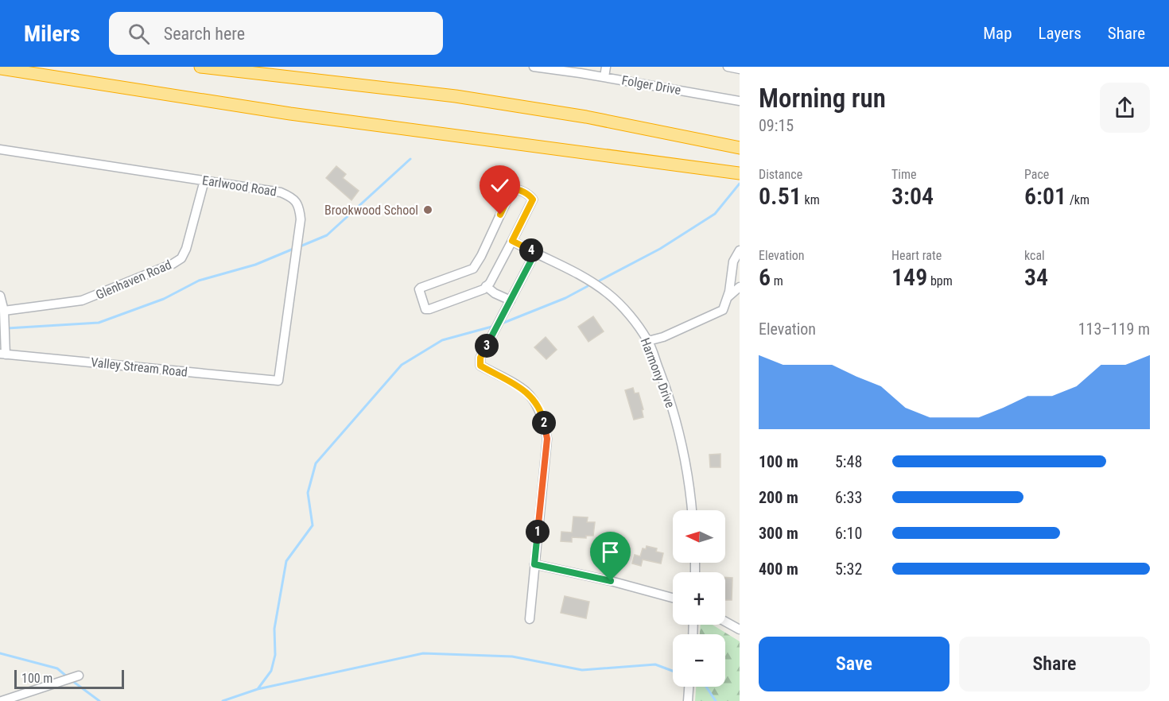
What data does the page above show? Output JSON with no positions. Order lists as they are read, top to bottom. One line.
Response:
{"streets":{"street":["Folger Drive","Earlwood Road","Glenhaven Road","Valley Stream Road","Harmony Drive"]},"crossings":[["Earlwood Road","Glenhaven Road"],["Earlwood Road","Valley Stream Road"]],"places":["Brookwood School"],"scale_bar":"100 m","north":"left","page":{"header":"Milers","search":"Search here","nav":["Map","Layers","Share"],"heading":["Morning run","09:15"],"stats":[["Distance","0.51 km"],["Time","3:04"],["Pace","6:01 /km"],["Elevation","6 m"],["Heart rate","149 bpm"],["kcal","34"]],"pins":["4","3","2","1"],"chart":["Elevation","113–119 m"],"list":[{"name":"100 m","note":"5:48"},{"name":"200 m","note":"6:33"},{"name":"300 m","note":"6:10"},{"name":"400 m","note":"5:32"}],"map_buttons":["+","−"],"buttons":["Save","Share"],"scale":"100 m"}}
